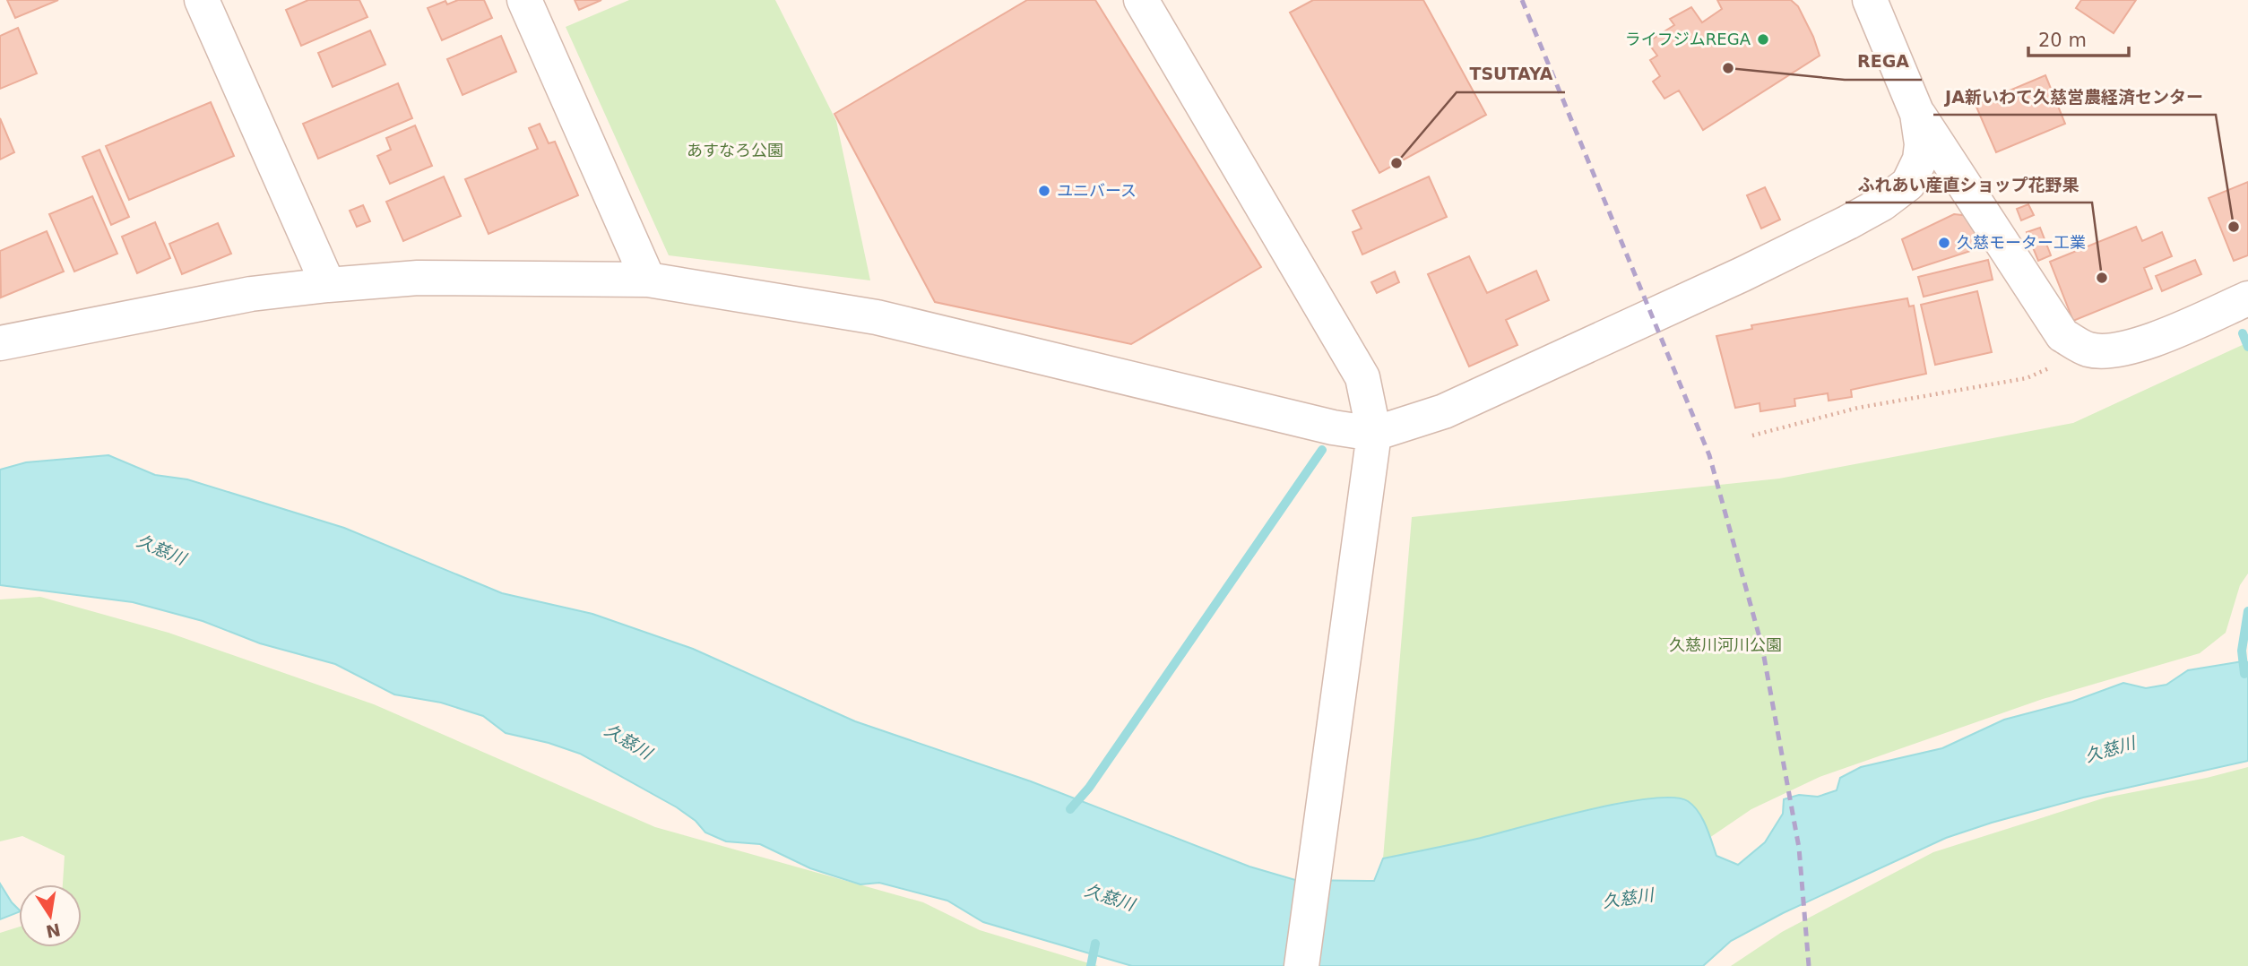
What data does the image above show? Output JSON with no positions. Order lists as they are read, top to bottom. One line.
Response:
{"water":["久慈川"],"parks":["あすなろ公園","久慈川河川公園"],"places":["ライフジムREGA","REGA","TSUTAYA","ユニバース","JA新いわて久慈営農経済センター","久慈モーター工業","ふれあい産直ショップ花野果"],"scale_bar":"20 m","north":"bottom"}
